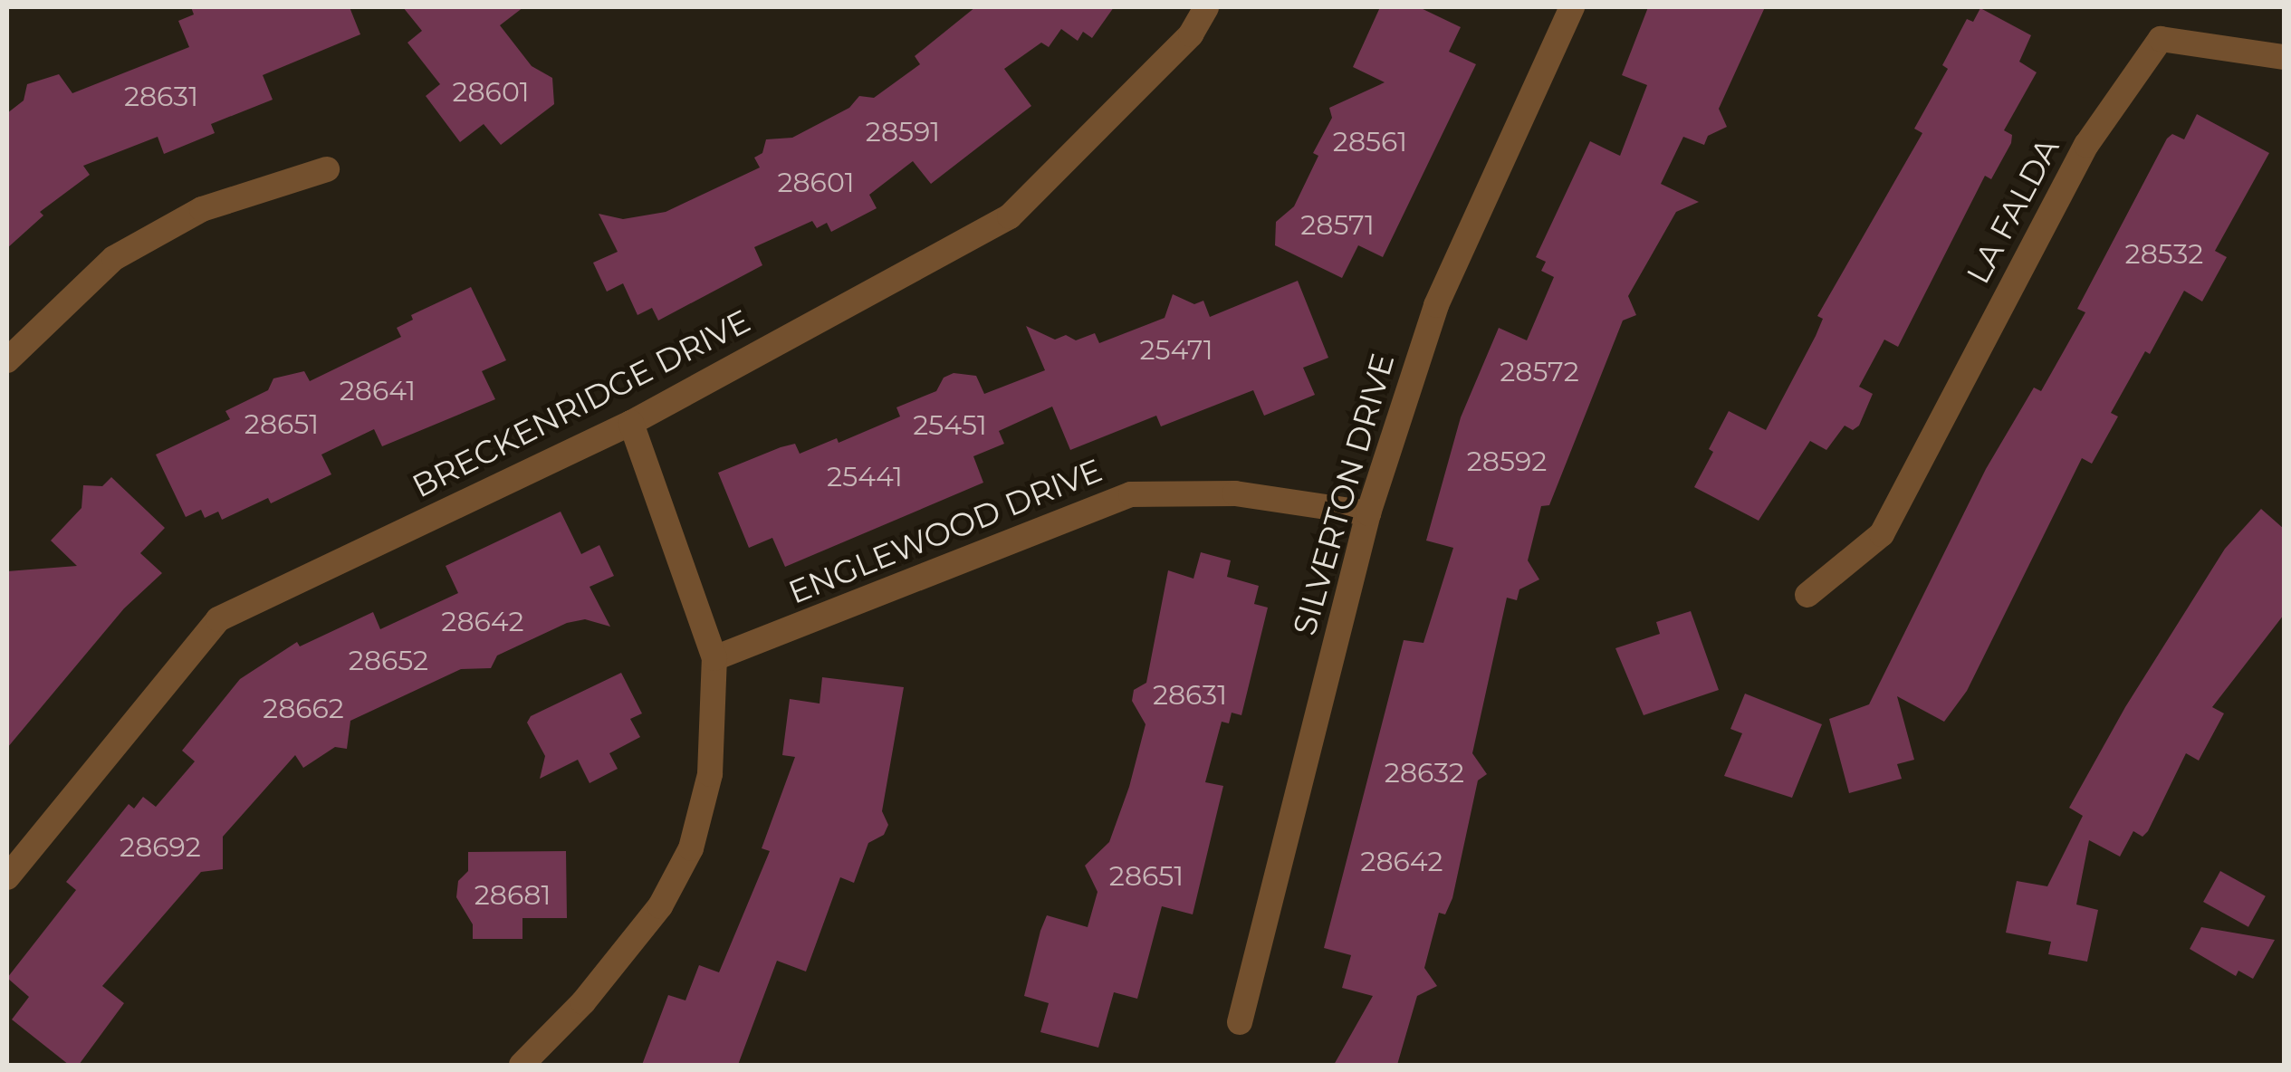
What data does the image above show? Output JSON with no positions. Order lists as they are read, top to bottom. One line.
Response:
{"streets":{"street":["LA FALDA","BRECKENRIDGE DRIVE","SILVERTON DRIVE","ENGLEWOOD DRIVE"]},"crossings":[["SILVERTON DRIVE","ENGLEWOOD DRIVE"]],"house_numbers":["28601","28631","28591","28561","28601","28571","28532","25471","28572","28641","28651","25451","28592","25441","28642","28652","28631","28662","28632","28692","28642","28651","28681"]}
